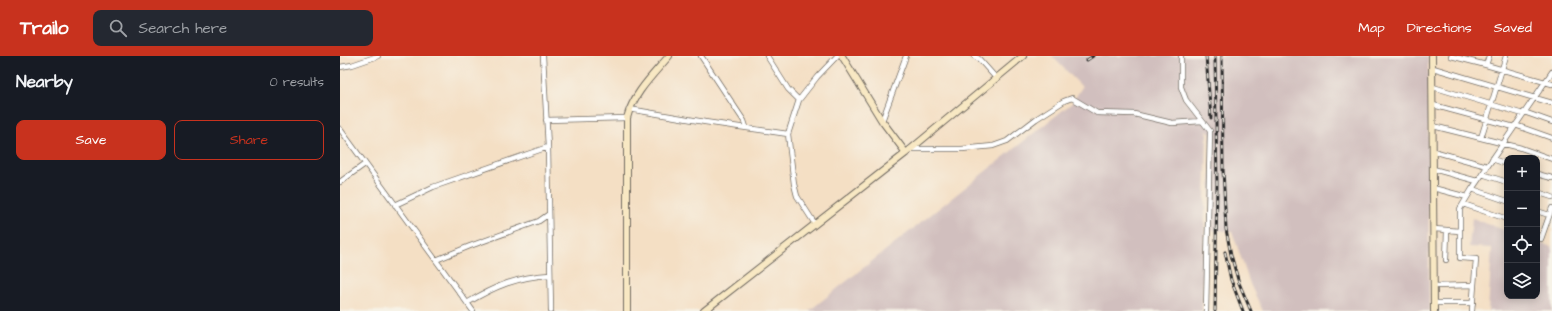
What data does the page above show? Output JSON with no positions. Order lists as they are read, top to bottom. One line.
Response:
{"page":{"header":"Trailo","search":"Search here","nav":["Map","Directions","Saved"],"heading":["Nearby","0 results"],"buttons":["Save","Share"],"map_buttons":["+","−"]}}
